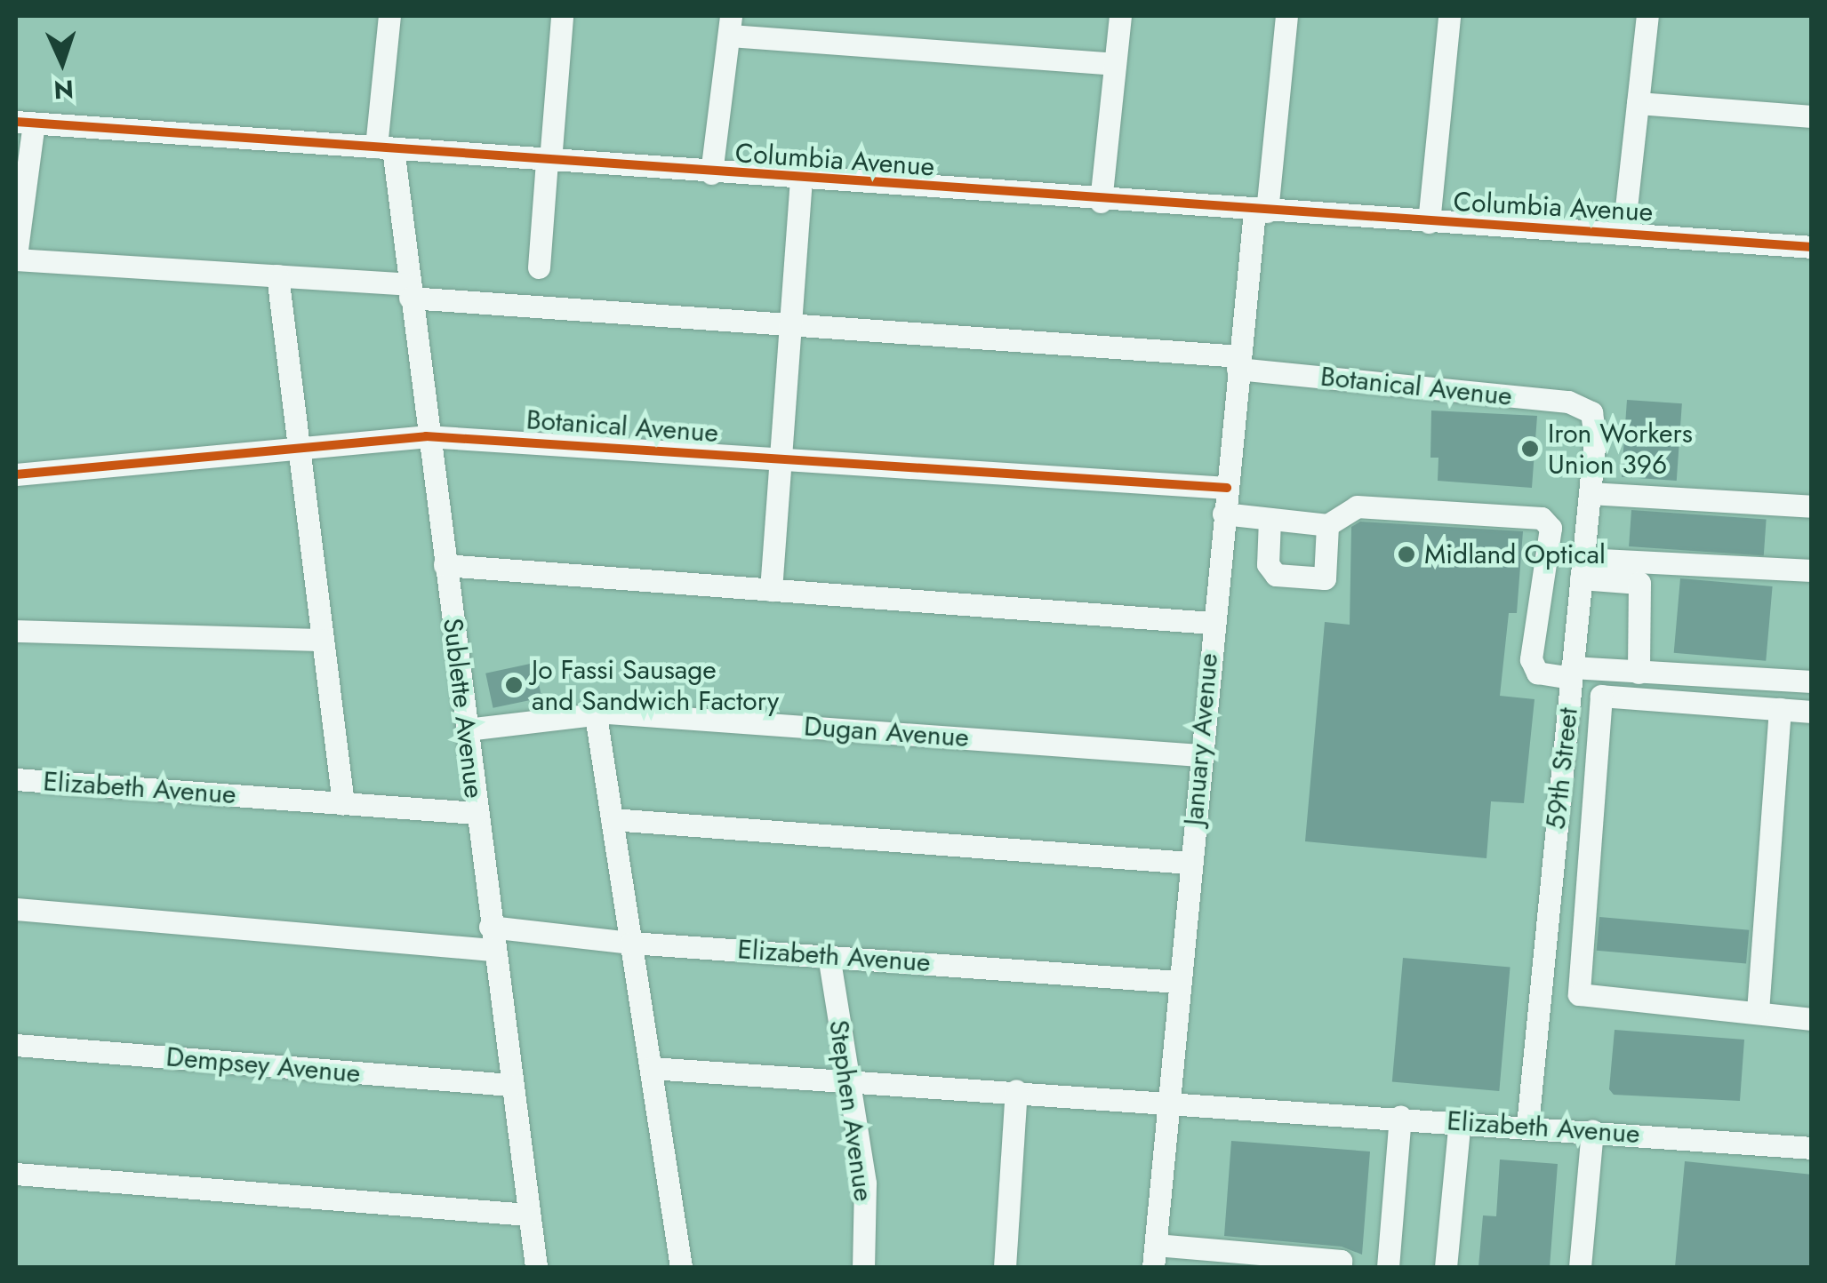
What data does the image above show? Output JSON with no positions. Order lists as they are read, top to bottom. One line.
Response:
{"streets":{"street":["Columbia Avenue","Botanical Avenue","Sublette Avenue","Dugan Avenue","January Avenue","59th Street","Elizabeth Avenue","Dempsey Avenue","Stephen Avenue"]},"crossings":[["Columbia Avenue","Sublette Avenue"],["Columbia Avenue","January Avenue"],["Botanical Avenue","Sublette Avenue"],["Botanical Avenue","January Avenue"],["Botanical Avenue","59th Street"],["Sublette Avenue","Dugan Avenue"],["Sublette Avenue","Elizabeth Avenue"],["Sublette Avenue","Dempsey Avenue"],["Dugan Avenue","January Avenue"],["January Avenue","Elizabeth Avenue"],["59th Street","Elizabeth Avenue"],["Elizabeth Avenue","Stephen Avenue"]],"places":["Iron Workers Union 396","Midland Optical","Jo Fassi Sausage and Sandwich Factory"],"north":"bottom"}
